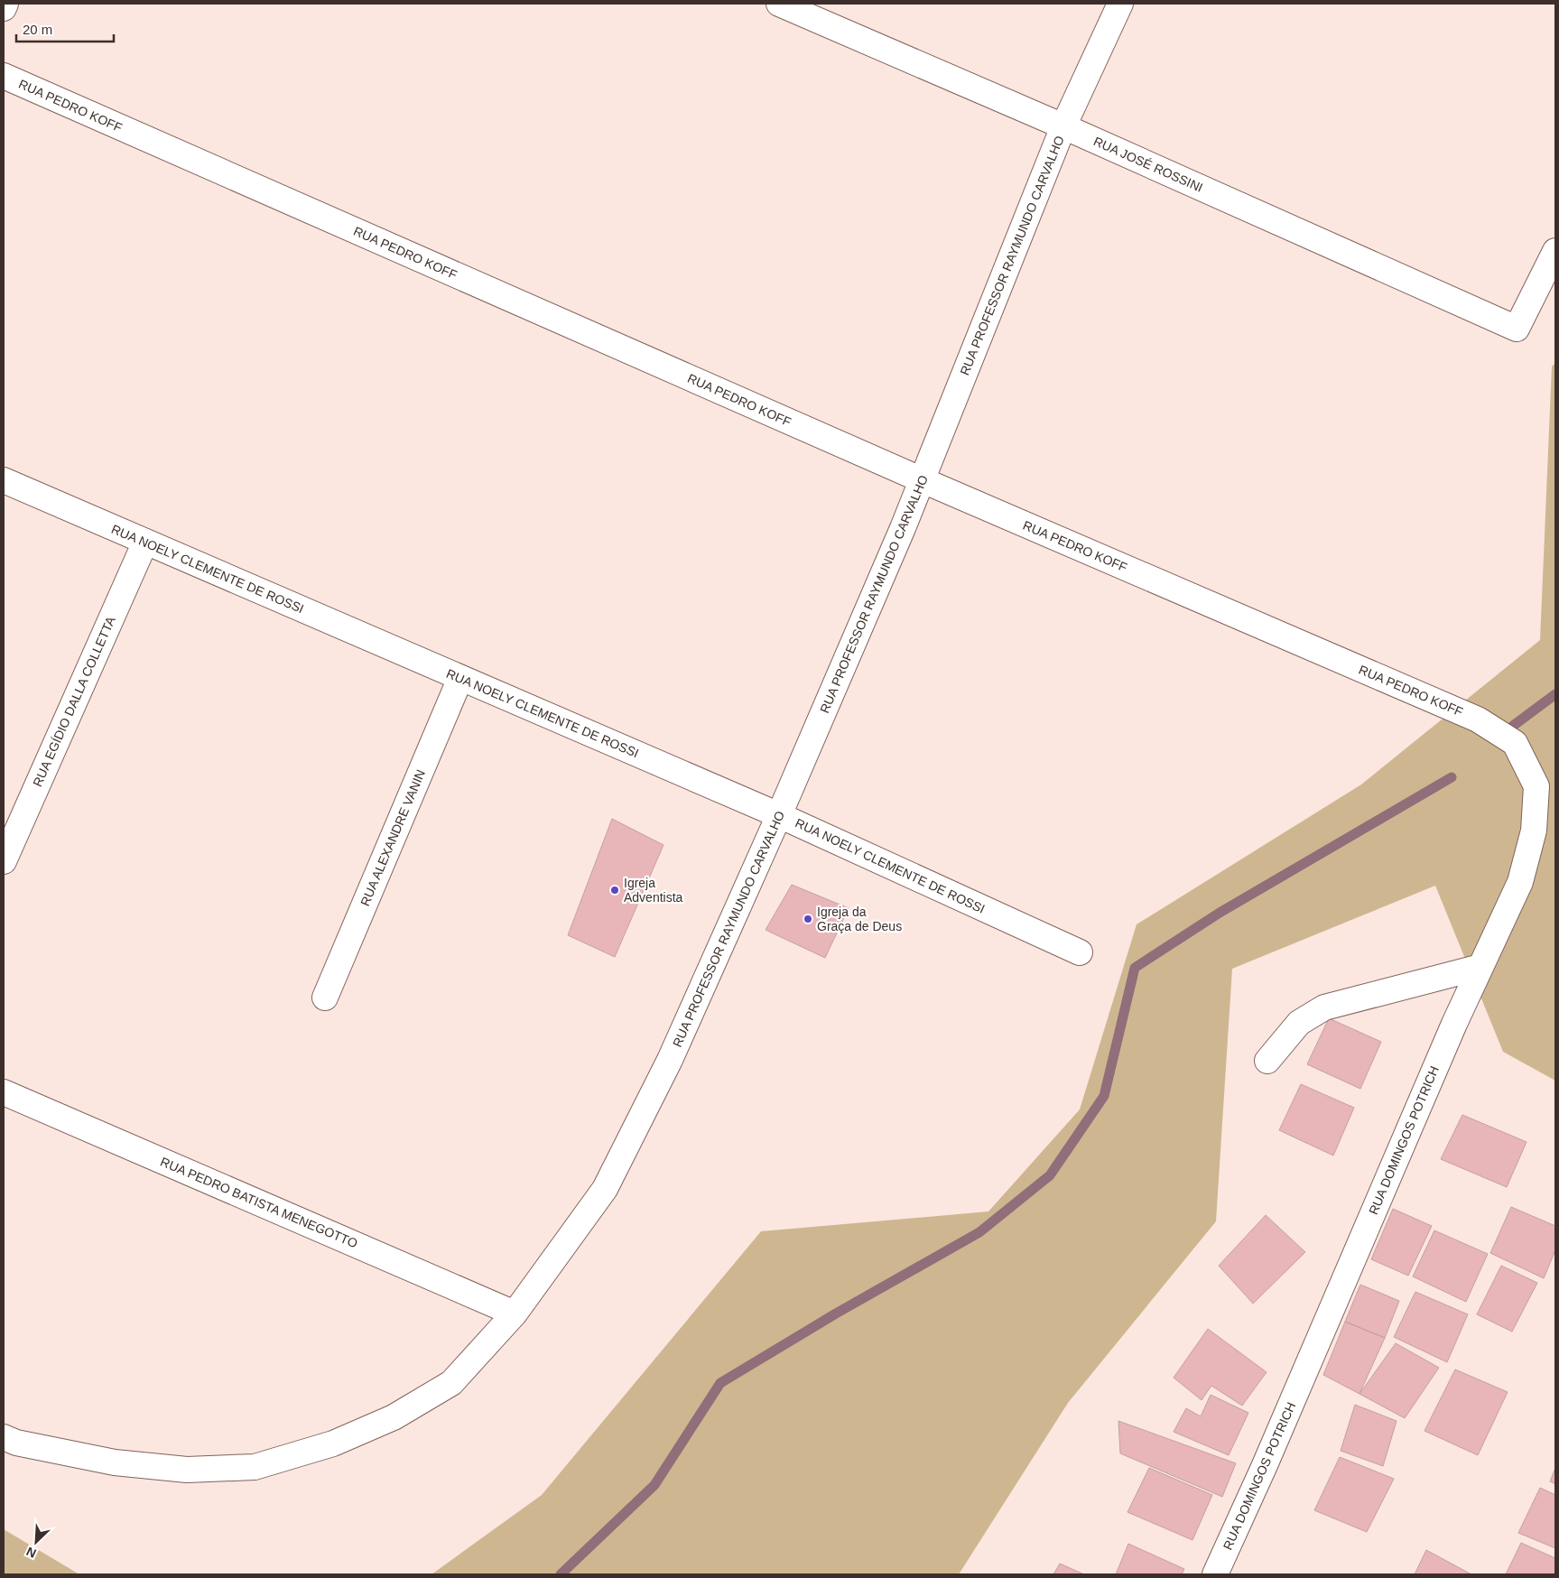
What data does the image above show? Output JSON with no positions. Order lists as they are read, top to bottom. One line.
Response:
{"streets":{"street":["RUA PEDRO KOFF","RUA JOSÉ ROSSINI","RUA PROFESSOR RAYMUNDO CARVALHO","RUA NOELY CLEMENTE DE ROSSI","RUA EGÍDIO DALLA COLLETTA","RUA ALEXANDRE VANIN","RUA DOMINGOS POTRICH","RUA PEDRO BATISTA MENEGOTTO"]},"crossings":[["RUA PEDRO KOFF","RUA PROFESSOR RAYMUNDO CARVALHO"],["RUA PEDRO KOFF","RUA DOMINGOS POTRICH"],["RUA JOSÉ ROSSINI","RUA PROFESSOR RAYMUNDO CARVALHO"],["RUA PROFESSOR RAYMUNDO CARVALHO","RUA NOELY CLEMENTE DE ROSSI"],["RUA PROFESSOR RAYMUNDO CARVALHO","RUA PEDRO BATISTA MENEGOTTO"],["RUA NOELY CLEMENTE DE ROSSI","RUA EGÍDIO DALLA COLLETTA"],["RUA NOELY CLEMENTE DE ROSSI","RUA ALEXANDRE VANIN"]],"places":["Igreja Adventista","Igreja da Graça de Deus"],"scale_bar":"20 m","north":"bottom left"}
